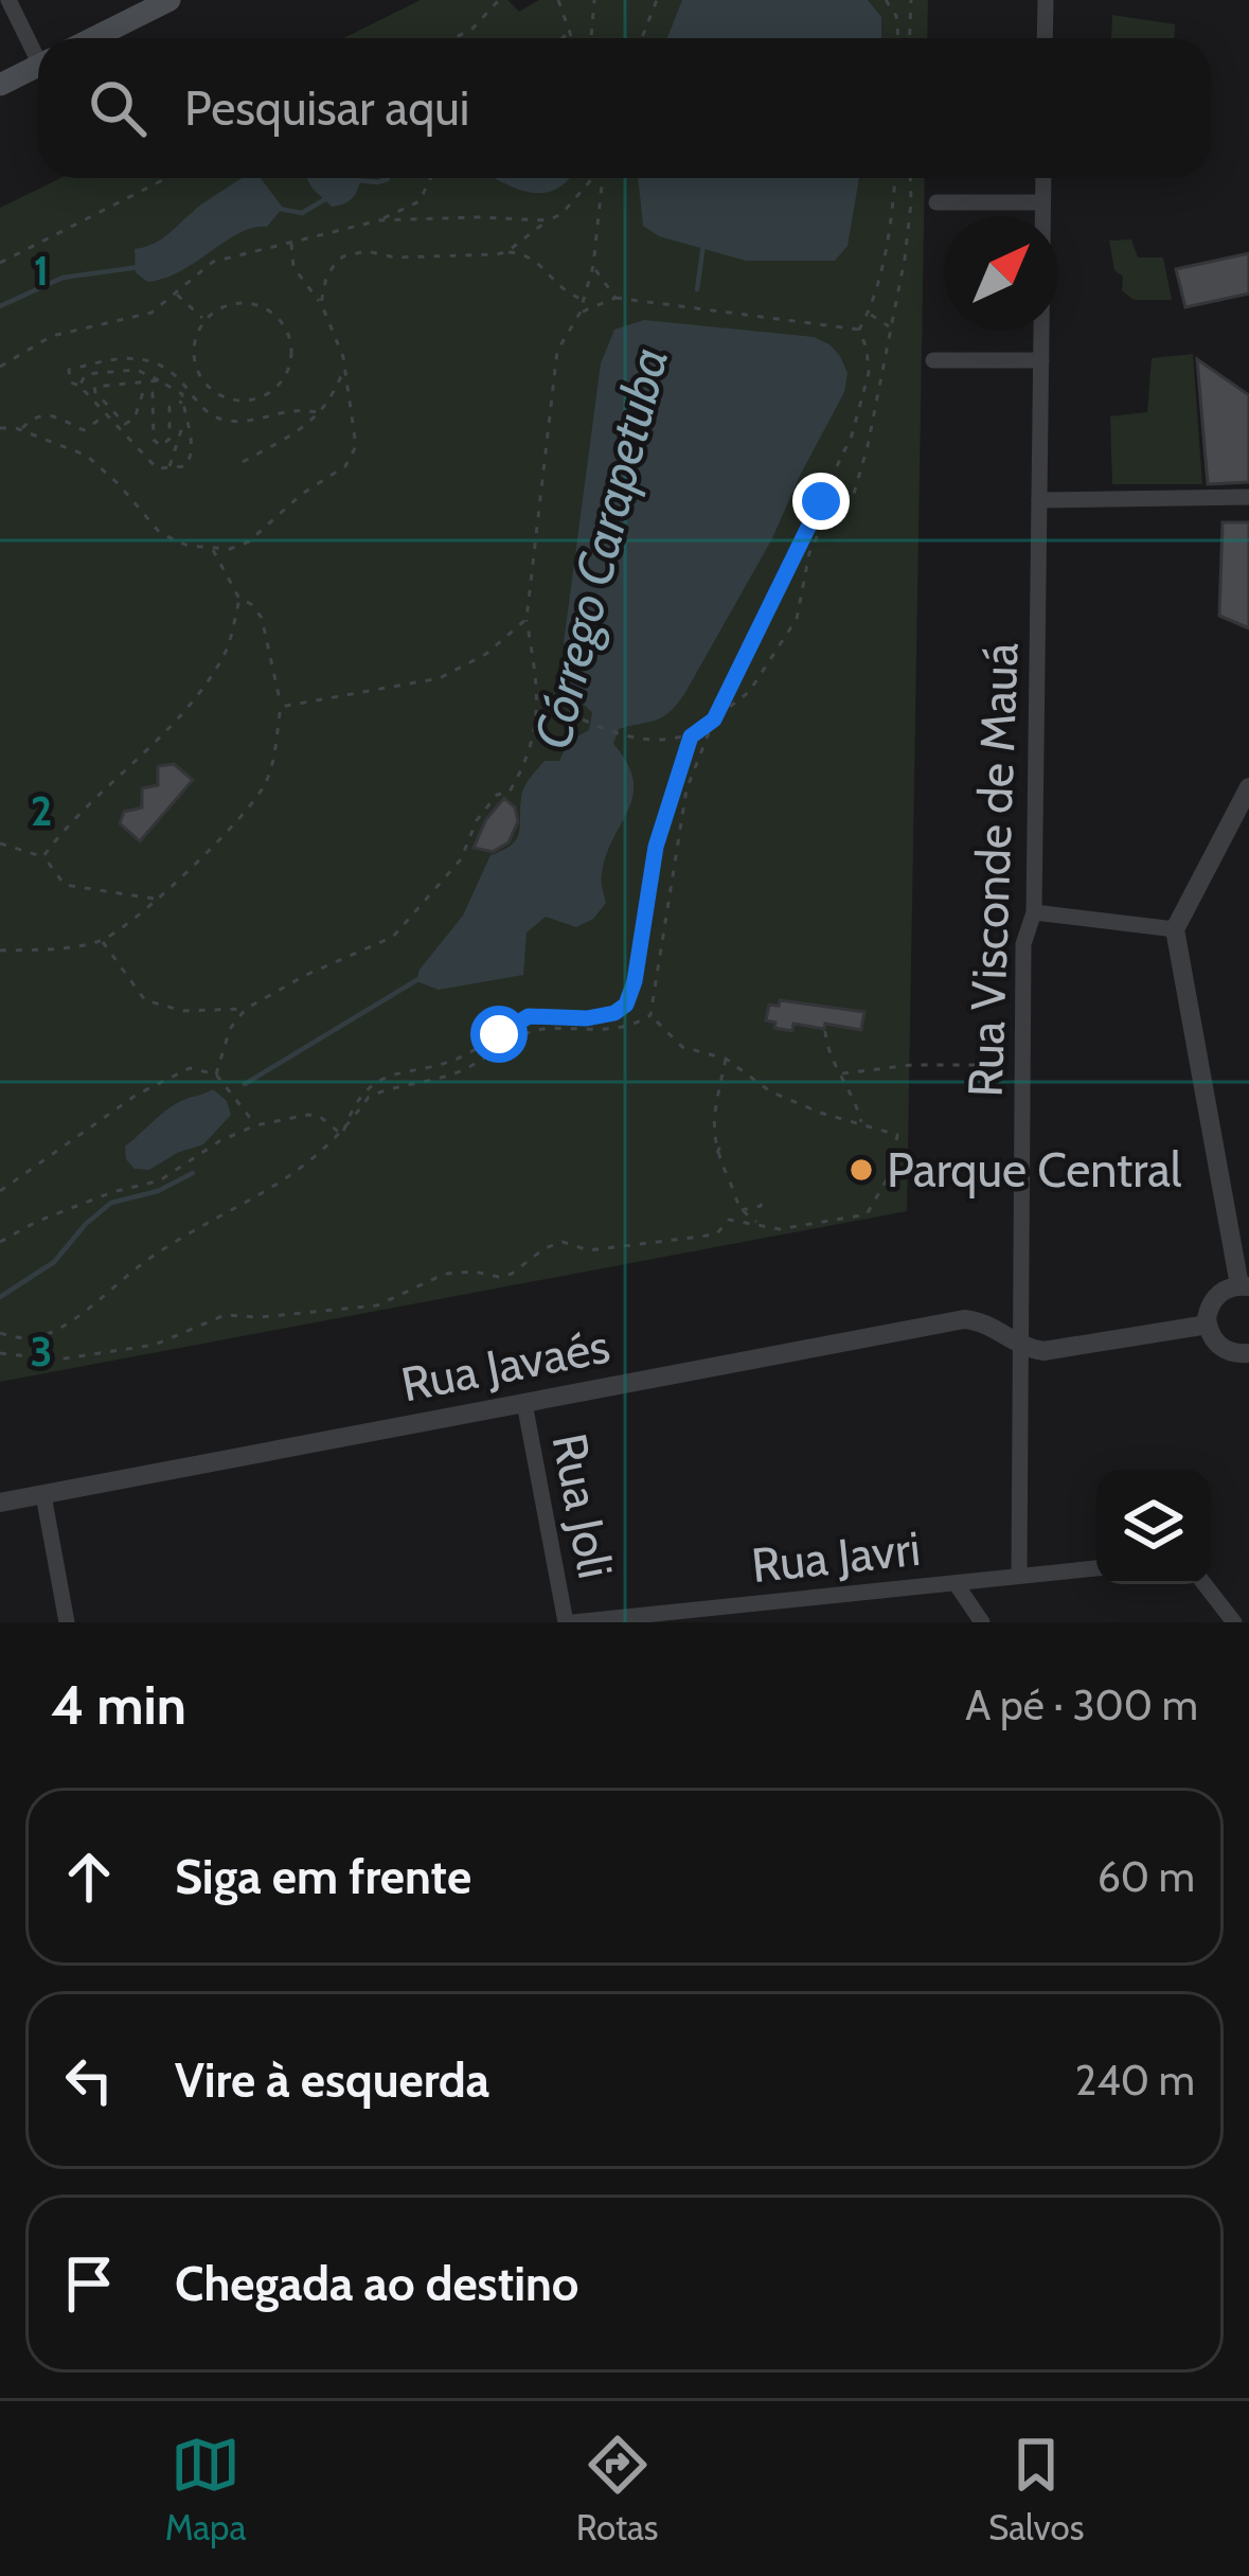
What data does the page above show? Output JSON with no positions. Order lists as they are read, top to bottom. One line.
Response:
{"streets":{"street":["Rua Visconde de Mauá","Rua Javaés","Rua Joli","Rua Javri"]},"crossings":[["Rua Visconde de Mauá","Rua Javaés"],["Rua Visconde de Mauá","Rua Javri"],["Rua Javaés","Rua Joli"],["Rua Joli","Rua Javri"]],"water":["Córrego Carapetuba"],"places":["Parque Central"],"north":"top right","page":{"search":"Pesquisar aqui","heading":["4 min","A pé · 300 m"],"list":[["Siga em frente","60 m"],["Vire à esquerda","240 m"],"Chegada ao destino"],"nav":["Mapa","Rotas","Salvos"]},"grid":{"rows":["1","2","3"]}}
